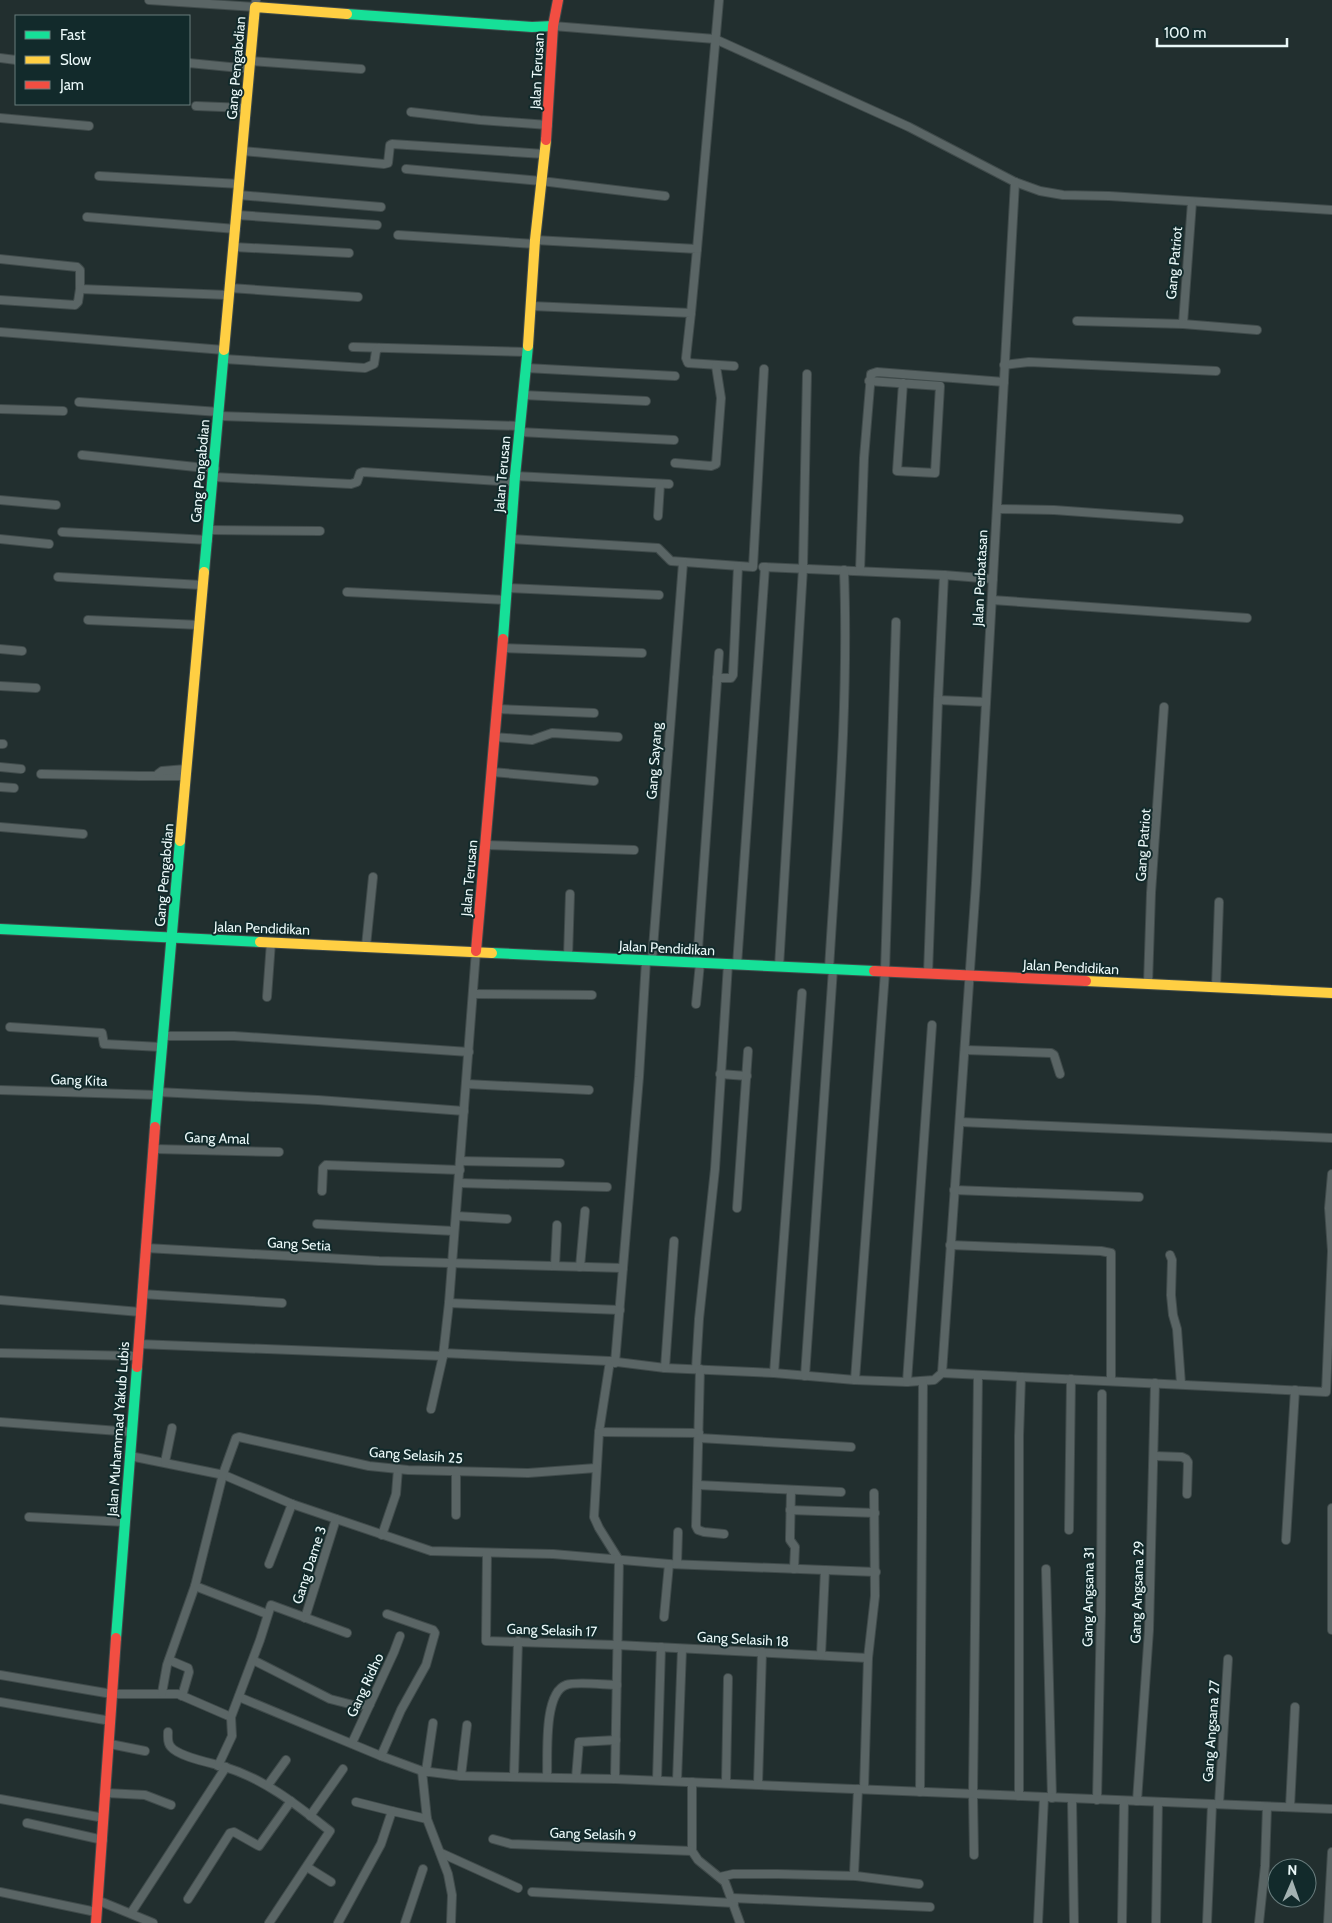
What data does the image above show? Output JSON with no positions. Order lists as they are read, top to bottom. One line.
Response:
{"streets":{"main road":["Gang Pengabdian","Jalan Terusan","Jalan Pendidikan","Jalan Muhammad Yakub Lubis"],"street":["Gang Patriot","Jalan Perbatasan","Gang Sayang","Gang Kita","Gang Amal","Gang Setia","Gang Selasih 25","Gang Dame 3","Gang Angsana 29","Gang Angsana 31","Gang Selasih 17","Gang Selasih 18","Gang Ridho","Gang Angsana 27","Gang Selasih 9"]},"crossings":[["Gang Pengabdian","Jalan Pendidikan"],["Gang Pengabdian","Jalan Muhammad Yakub Lubis"],["Jalan Terusan","Jalan Pendidikan"],["Gang Patriot","Jalan Pendidikan"],["Jalan Perbatasan","Jalan Pendidikan"],["Gang Sayang","Jalan Pendidikan"],["Gang Sayang","Gang Setia"],["Gang Sayang","Gang Selasih 25"],["Jalan Pendidikan","Jalan Muhammad Yakub Lubis"],["Gang Kita","Jalan Muhammad Yakub Lubis"],["Gang Amal","Jalan Muhammad Yakub Lubis"],["Gang Setia","Jalan Muhammad Yakub Lubis"],["Gang Selasih 17","Gang Selasih 18"]],"legend":["Fast","Slow","Jam"],"scale_bar":"100 m","north":"top"}
